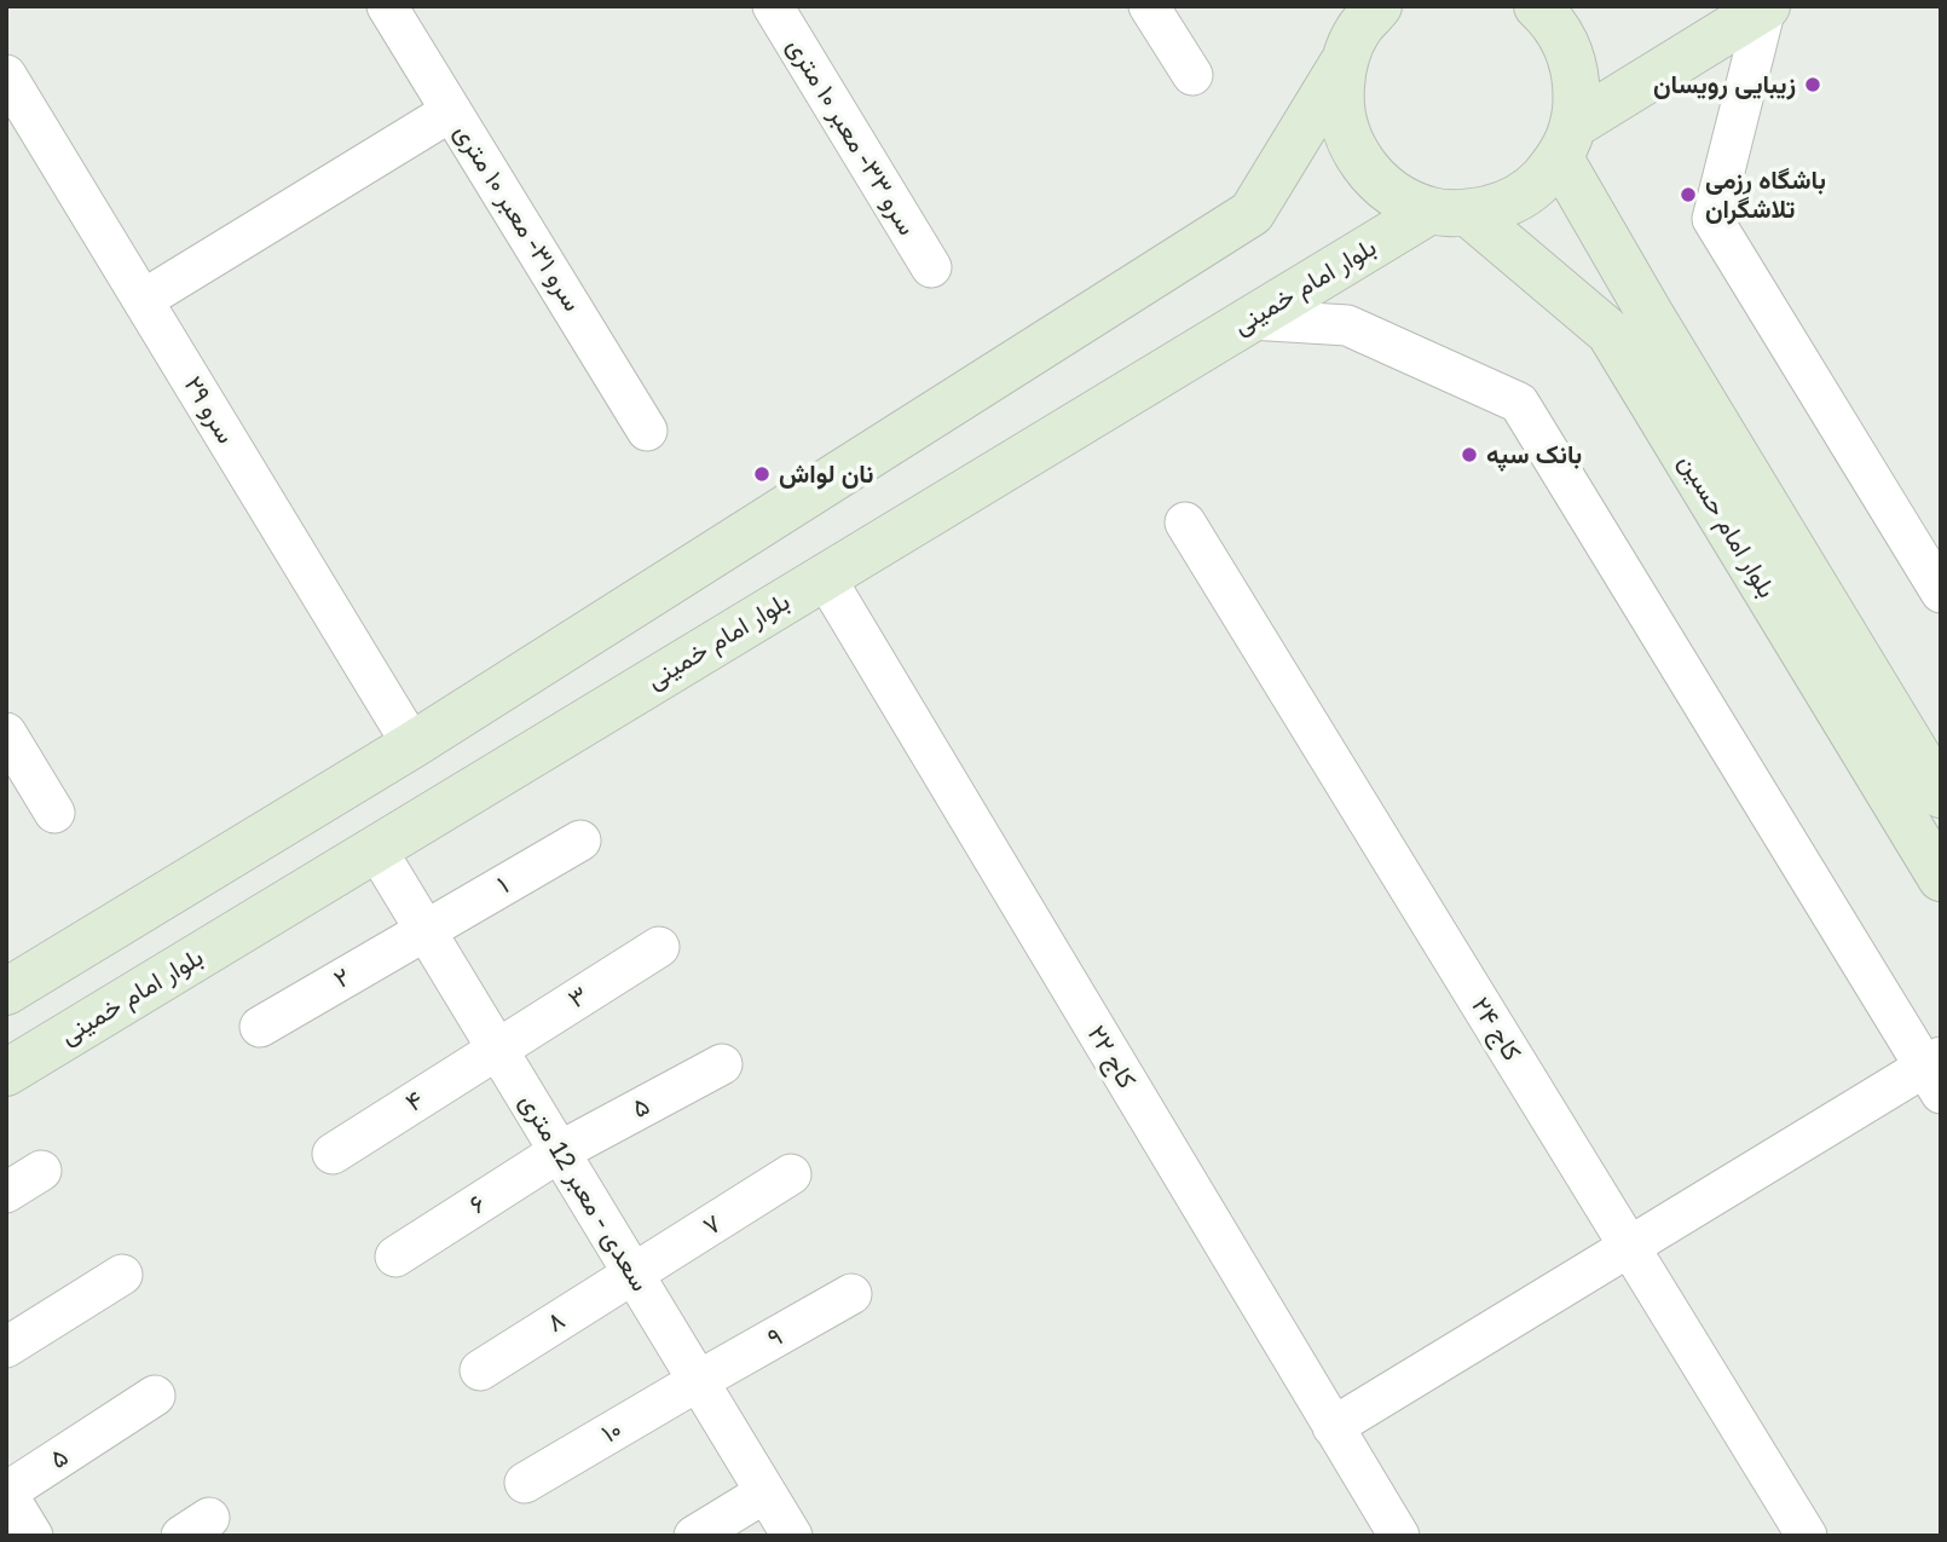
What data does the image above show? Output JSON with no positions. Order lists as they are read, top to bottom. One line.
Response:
{"streets":{"street":["سرو ۳۳- معبر ۱۰ متری","سرو ۳۱- معبر ۱۰ متری","بلوار امام خمینی","سرو ۲۹","بلوار امام حسین","۱","۲","۳","کاج ۲۴","کاج ۲۲","۴","۵","سعدی - معبر 12 متری","۶","۷","۸","۹","۱۰"]},"crossings":[["بلوار امام خمینی","بلوار امام حسین"],["بلوار امام خمینی","کاج ۲۲"],["بلوار امام خمینی","سعدی - معبر 12 متری"],["۱","۲"],["۱","سعدی - معبر 12 متری"],["۲","سعدی - معبر 12 متری"],["۳","۴"],["۳","سعدی - معبر 12 متری"],["۴","سعدی - معبر 12 متری"],["۵","سعدی - معبر 12 متری"],["۵","۶"],["سعدی - معبر 12 متری","۶"],["سعدی - معبر 12 متری","۷"],["سعدی - معبر 12 متری","۸"],["سعدی - معبر 12 متری","۹"],["سعدی - معبر 12 متری","۱۰"],["۷","۸"],["۹","۱۰"]],"places":["زیبایی رویسان","باشگاه رزمی تلاشگران","بانک سپه","نان لواش"]}
